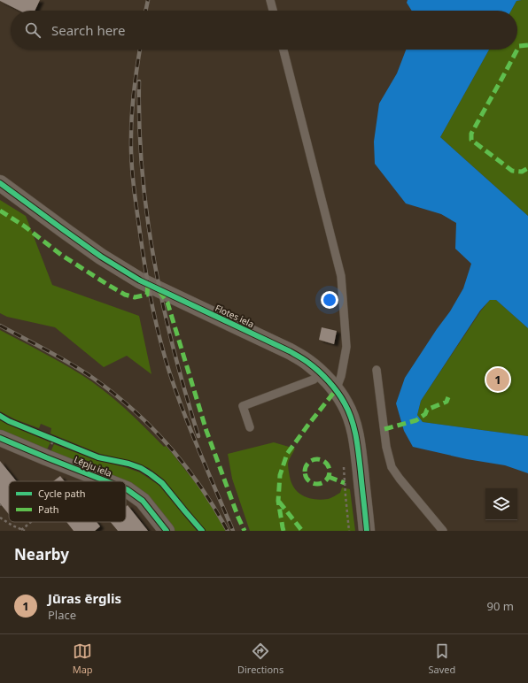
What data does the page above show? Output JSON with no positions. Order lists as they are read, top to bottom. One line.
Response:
{"streets":{"street":["Flotes iela","Lēpju iela"]},"legend":["Cycle path","Path"],"page":{"search":"Search here","pins":"1","heading":"Nearby","list":[{"mark":"1","name":"Jūras ērglis","note":"Place","value":"90 m"}],"nav":["Map","Directions","Saved"]}}
